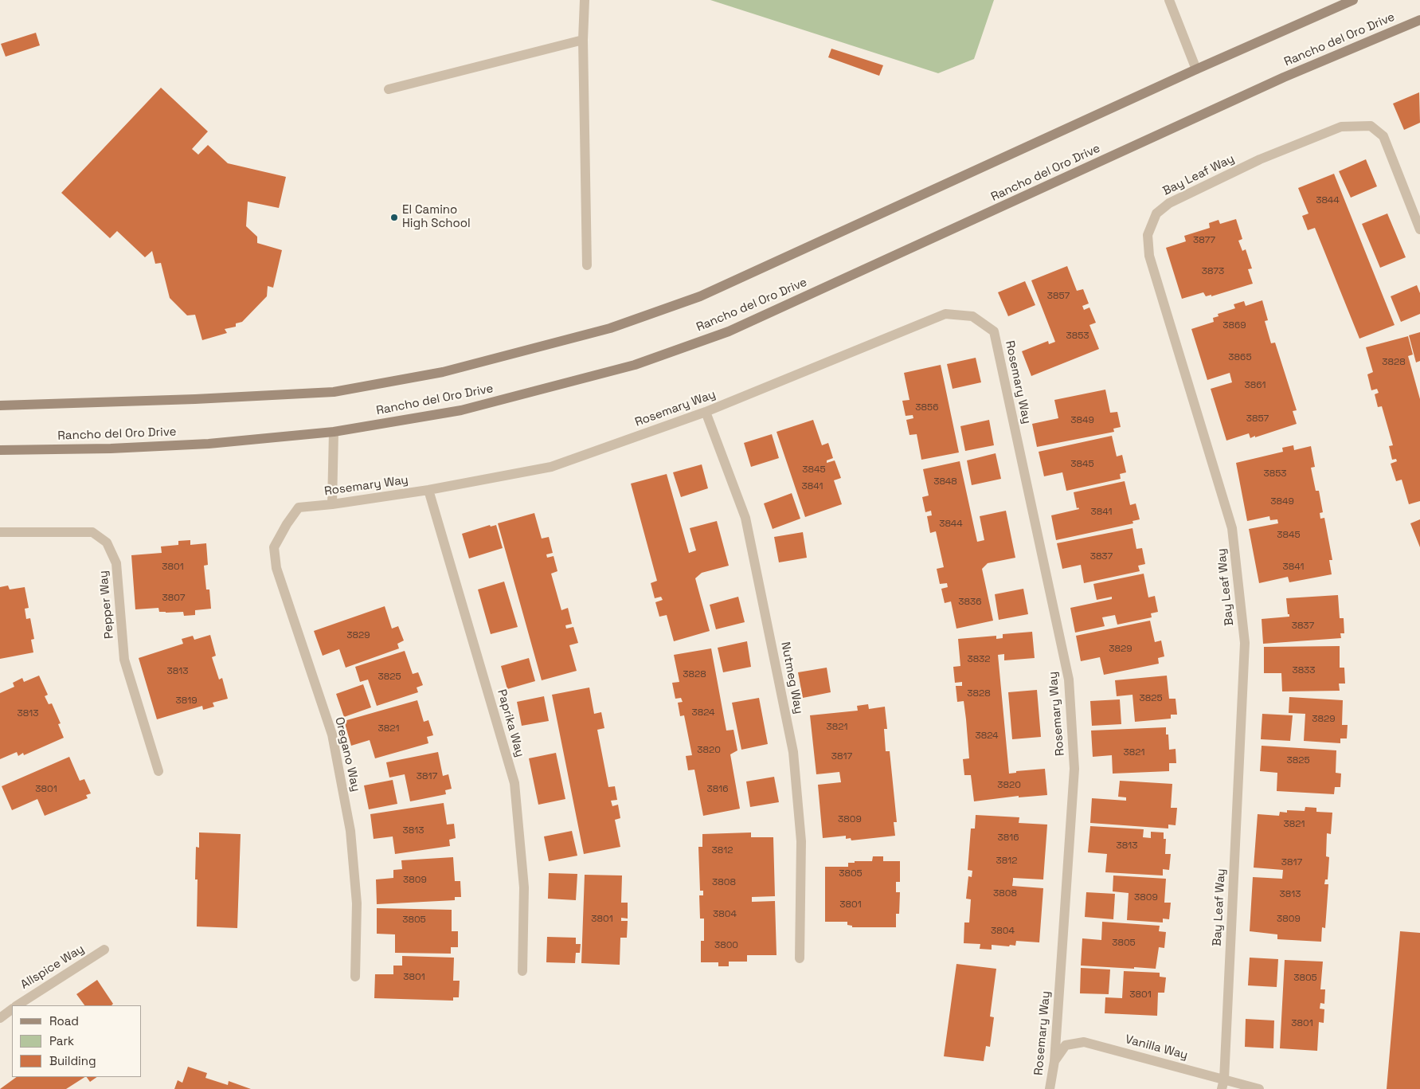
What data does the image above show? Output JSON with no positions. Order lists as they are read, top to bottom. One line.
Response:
{"streets":{"main road":["Rancho del Oro Drive"],"street":["Bay Leaf Way","Rosemary Way","Pepper Way","Nutmeg Way","Paprika Way","Oregano Way","Allspice Way","Vanilla Way"]},"crossings":[["Bay Leaf Way","Vanilla Way"],["Rosemary Way","Nutmeg Way"],["Rosemary Way","Paprika Way"],["Rosemary Way","Oregano Way"],["Rosemary Way","Vanilla Way"]],"places":["El Camino High School"],"house_numbers":["3844","3877","3873","3857","3869","3853","3865","3828","3861","3856","3857","3849","3845","3845","3853","3848","3841","3849","3841","3844","3845","3837","3801","3841","3807","3836","3837","3829","3829","3832","3833","3813","3828","3825","3828","3825","3819","3824","3813","3829","3821","3821","3824","3820","3821","3817","3825","3817","3820","3801","3816","3809","3821","3813","3816","3813","3812","3812","3817","3805","3809","3808","3808","3813","3809","3801","3804","3801","3809","3805","3804","3805","3800","3801","3805","3801","3801"],"legend":["Road","Park","Building"]}
